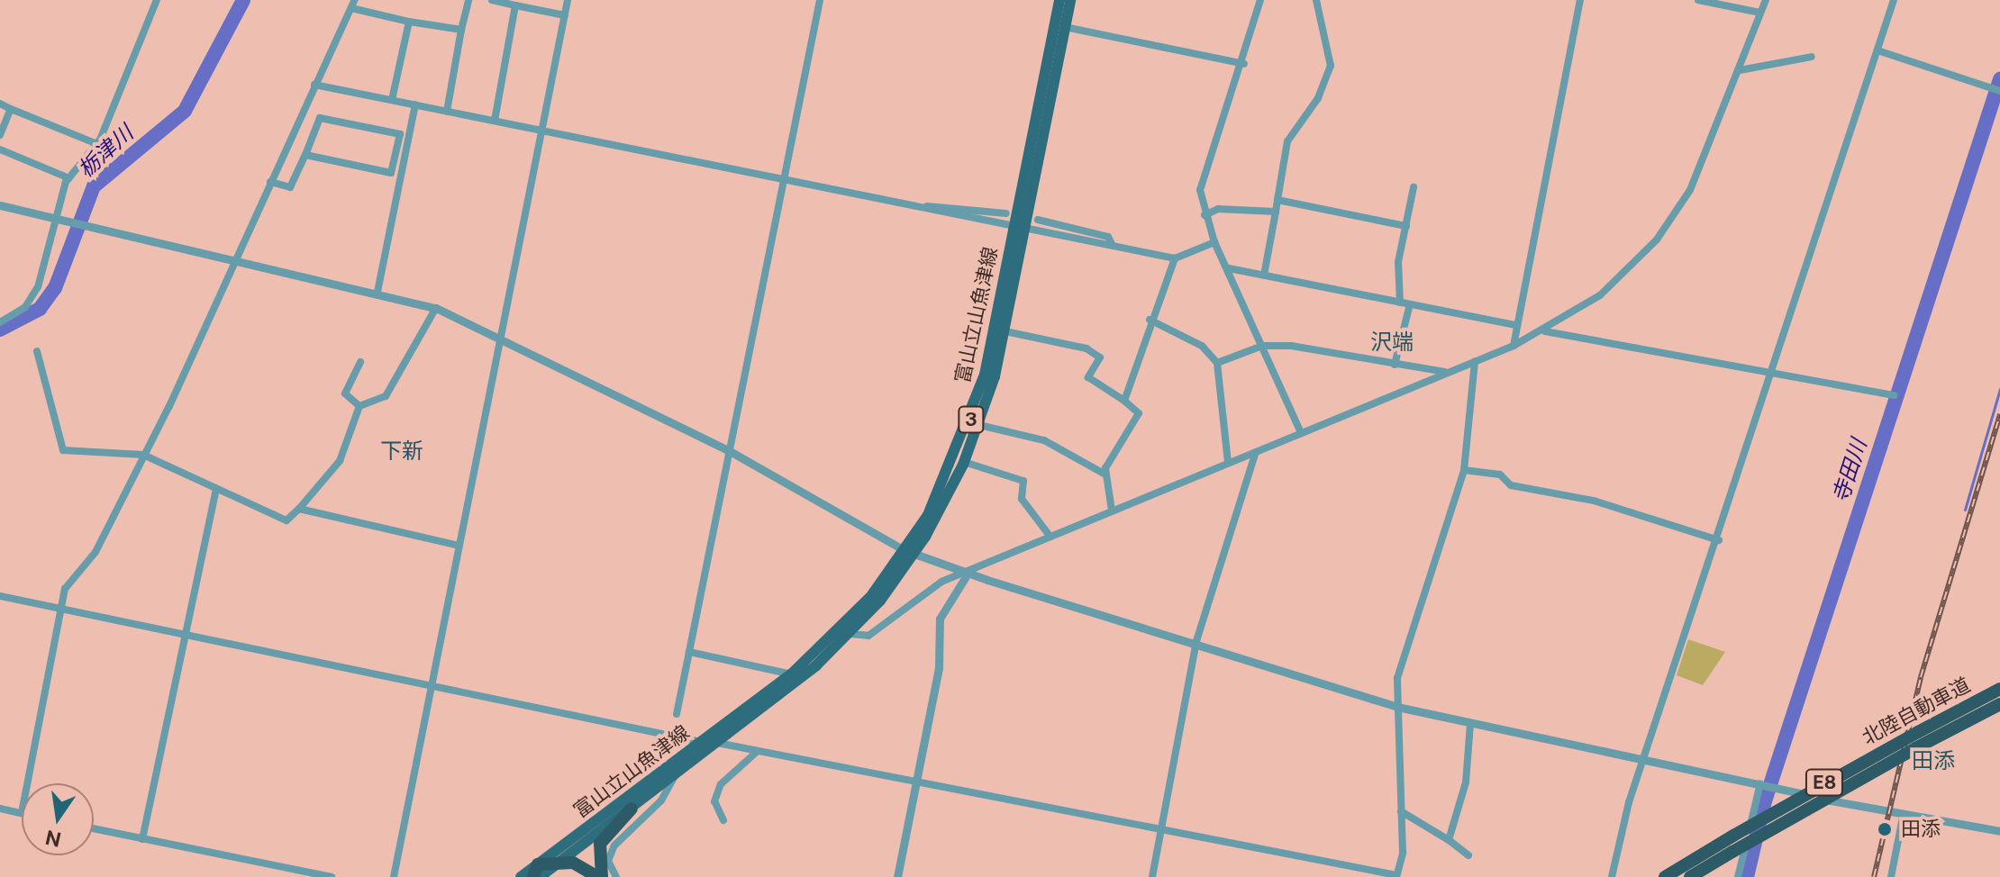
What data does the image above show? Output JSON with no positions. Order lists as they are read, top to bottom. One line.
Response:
{"streets":{"highway":["北陸自動車道","E8"],"main road":["富山立山魚津線","3"]},"districts":["沢端","下新","田添"],"water":["栃津川","寺田川"],"places":["田添"],"north":"bottom"}
